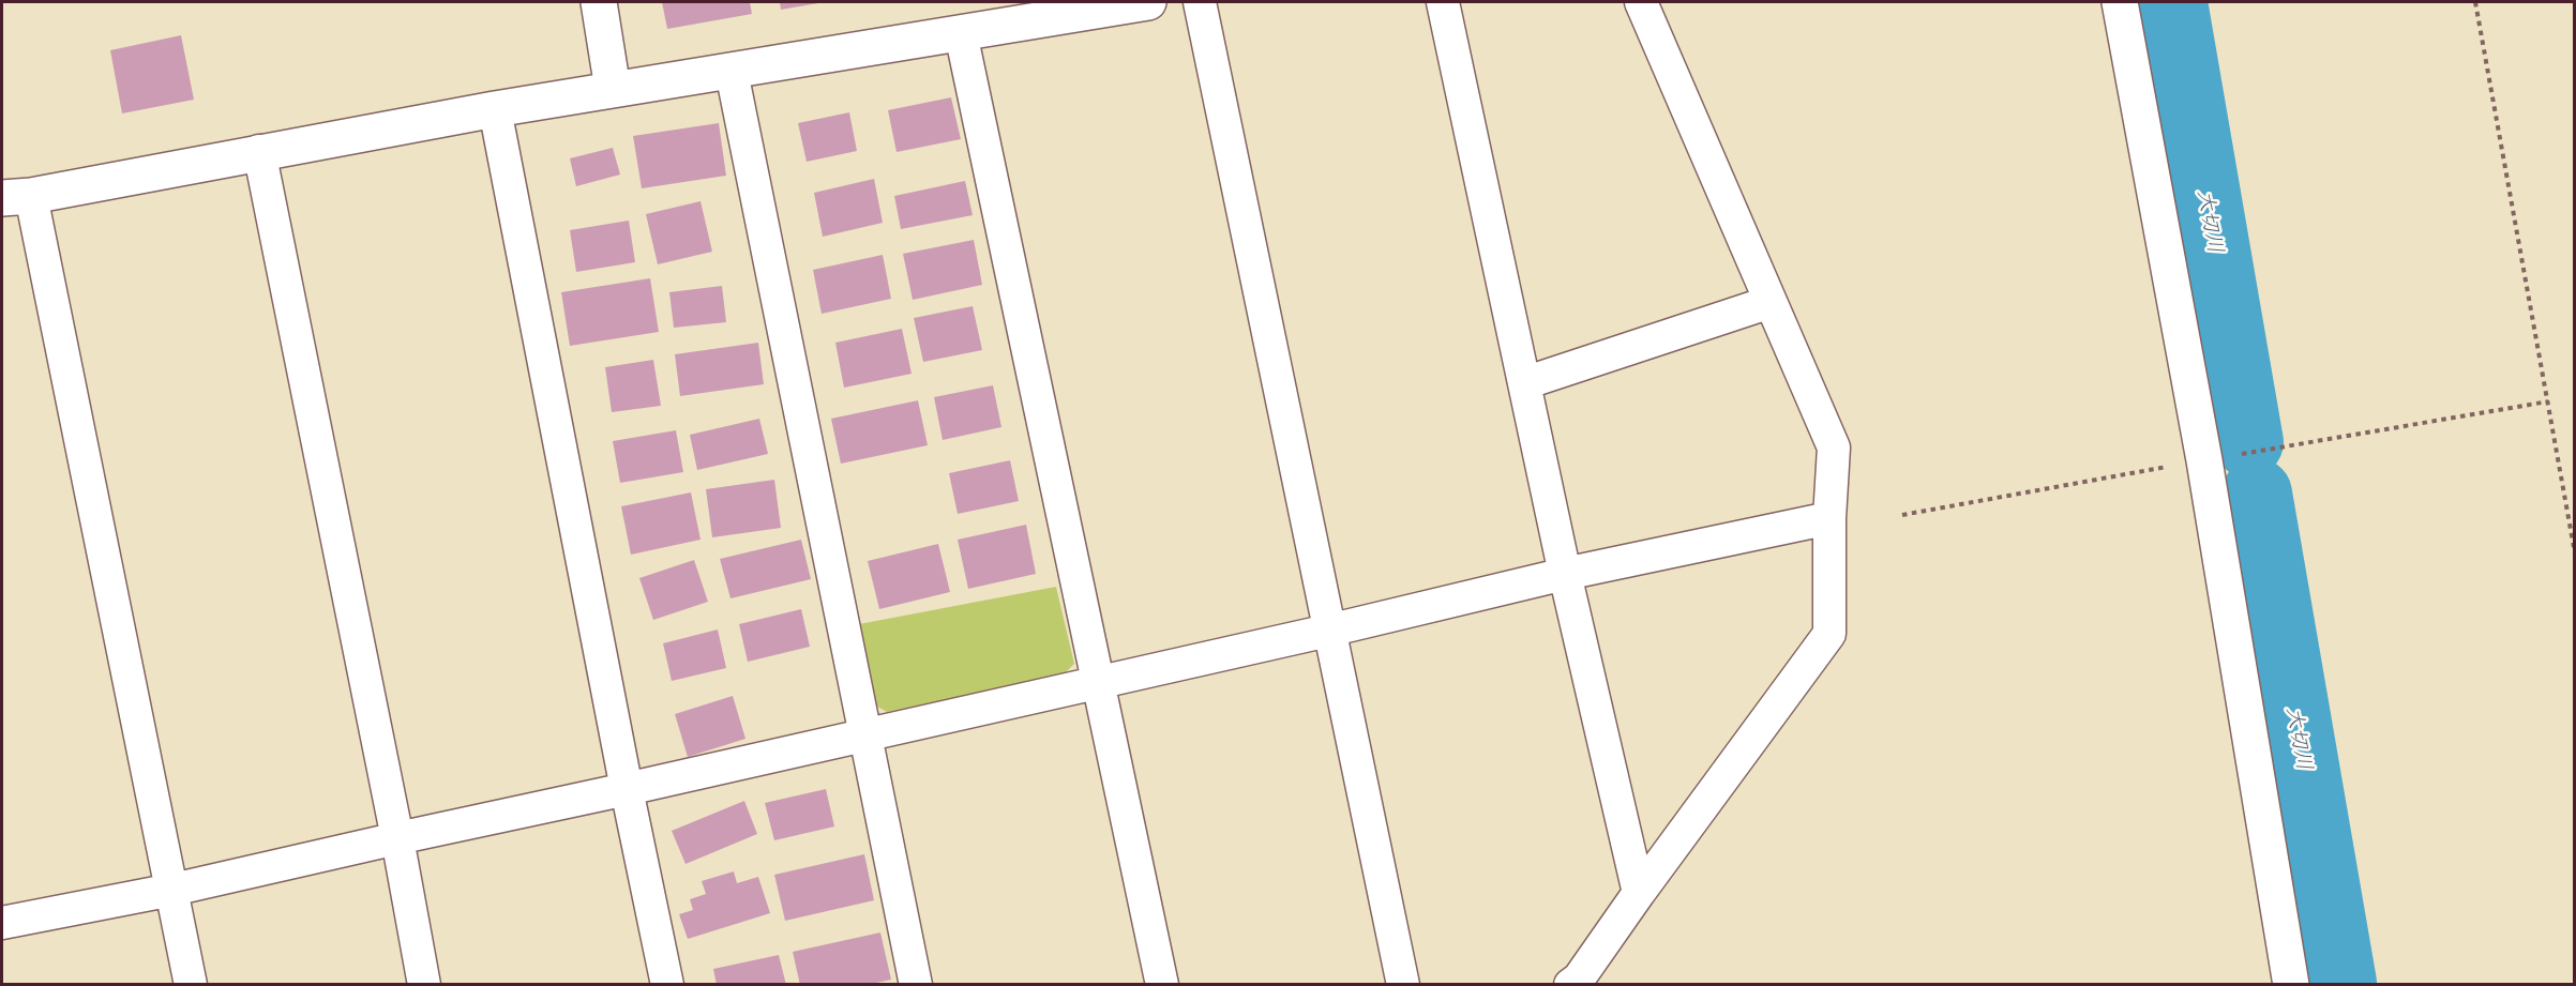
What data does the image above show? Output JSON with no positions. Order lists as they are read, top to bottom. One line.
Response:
{"water":["大切川"]}
